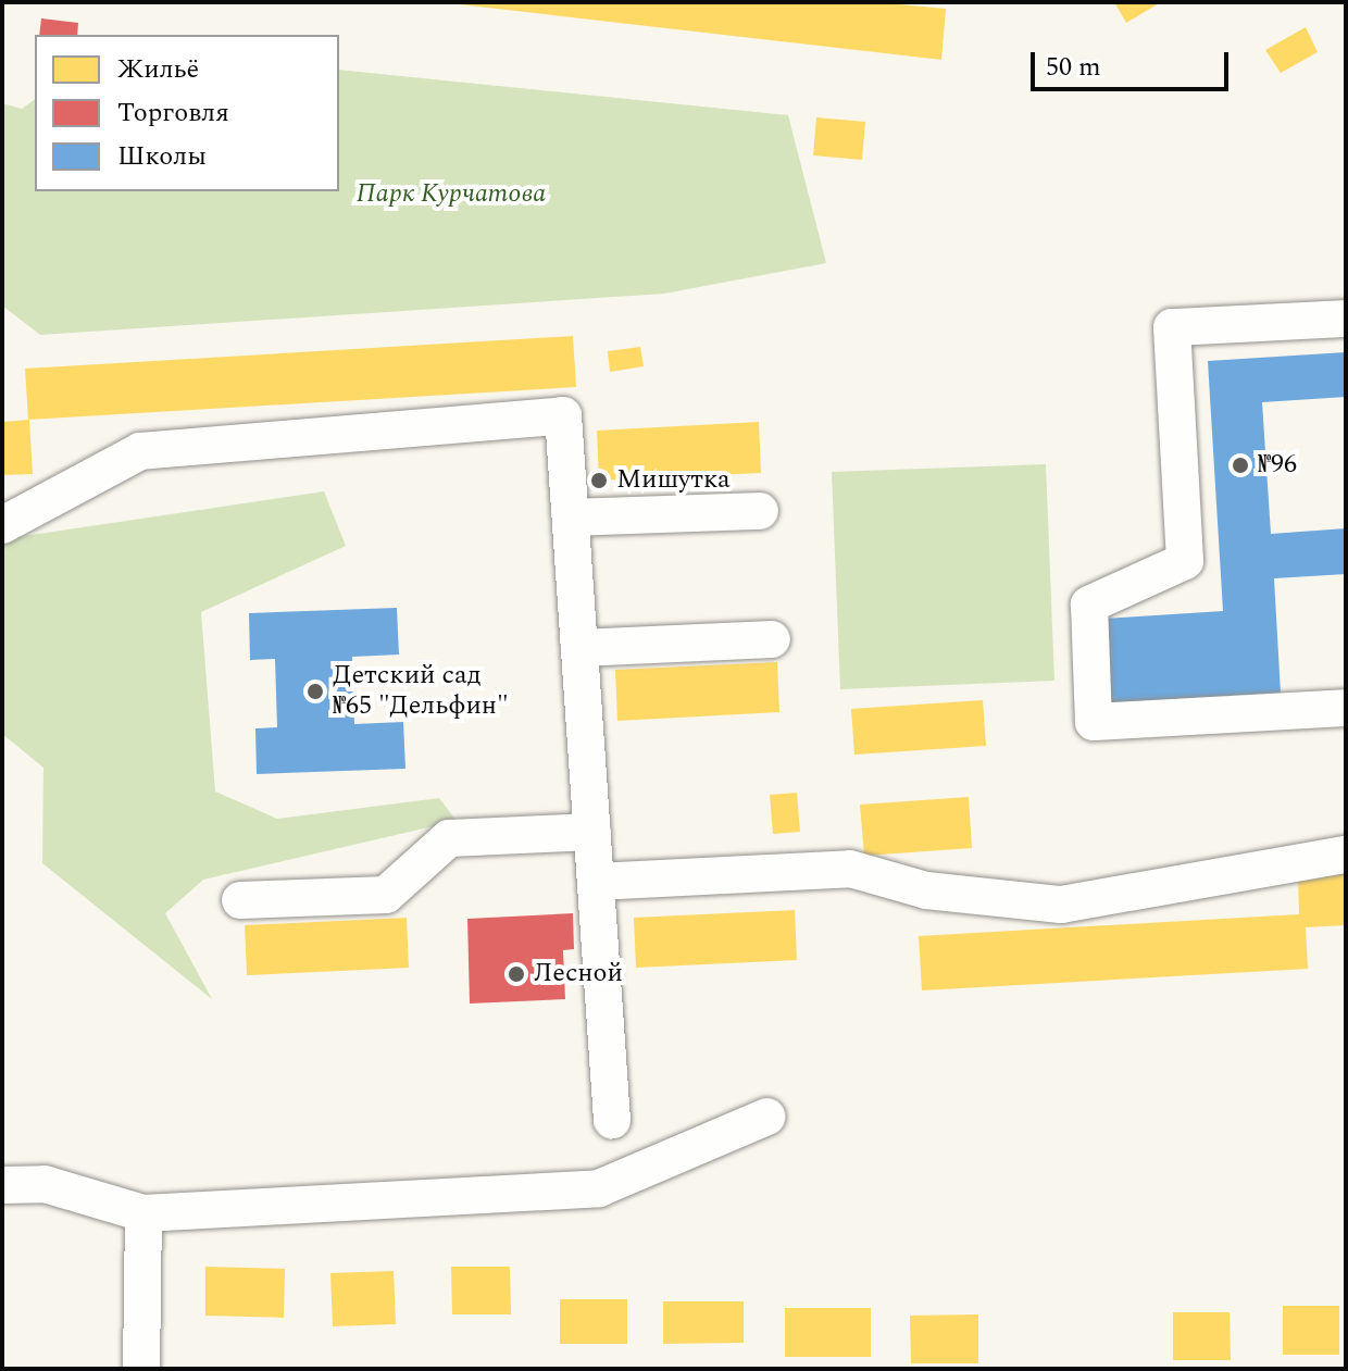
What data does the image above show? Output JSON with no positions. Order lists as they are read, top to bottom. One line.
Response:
{"parks":["Парк Курчатова"],"places":["№96","Мишутка","Детский сад №65 \"Дельфин\"","Лесной"],"legend":["Жильё","Торговля","Школы"],"scale_bar":"50 m"}
